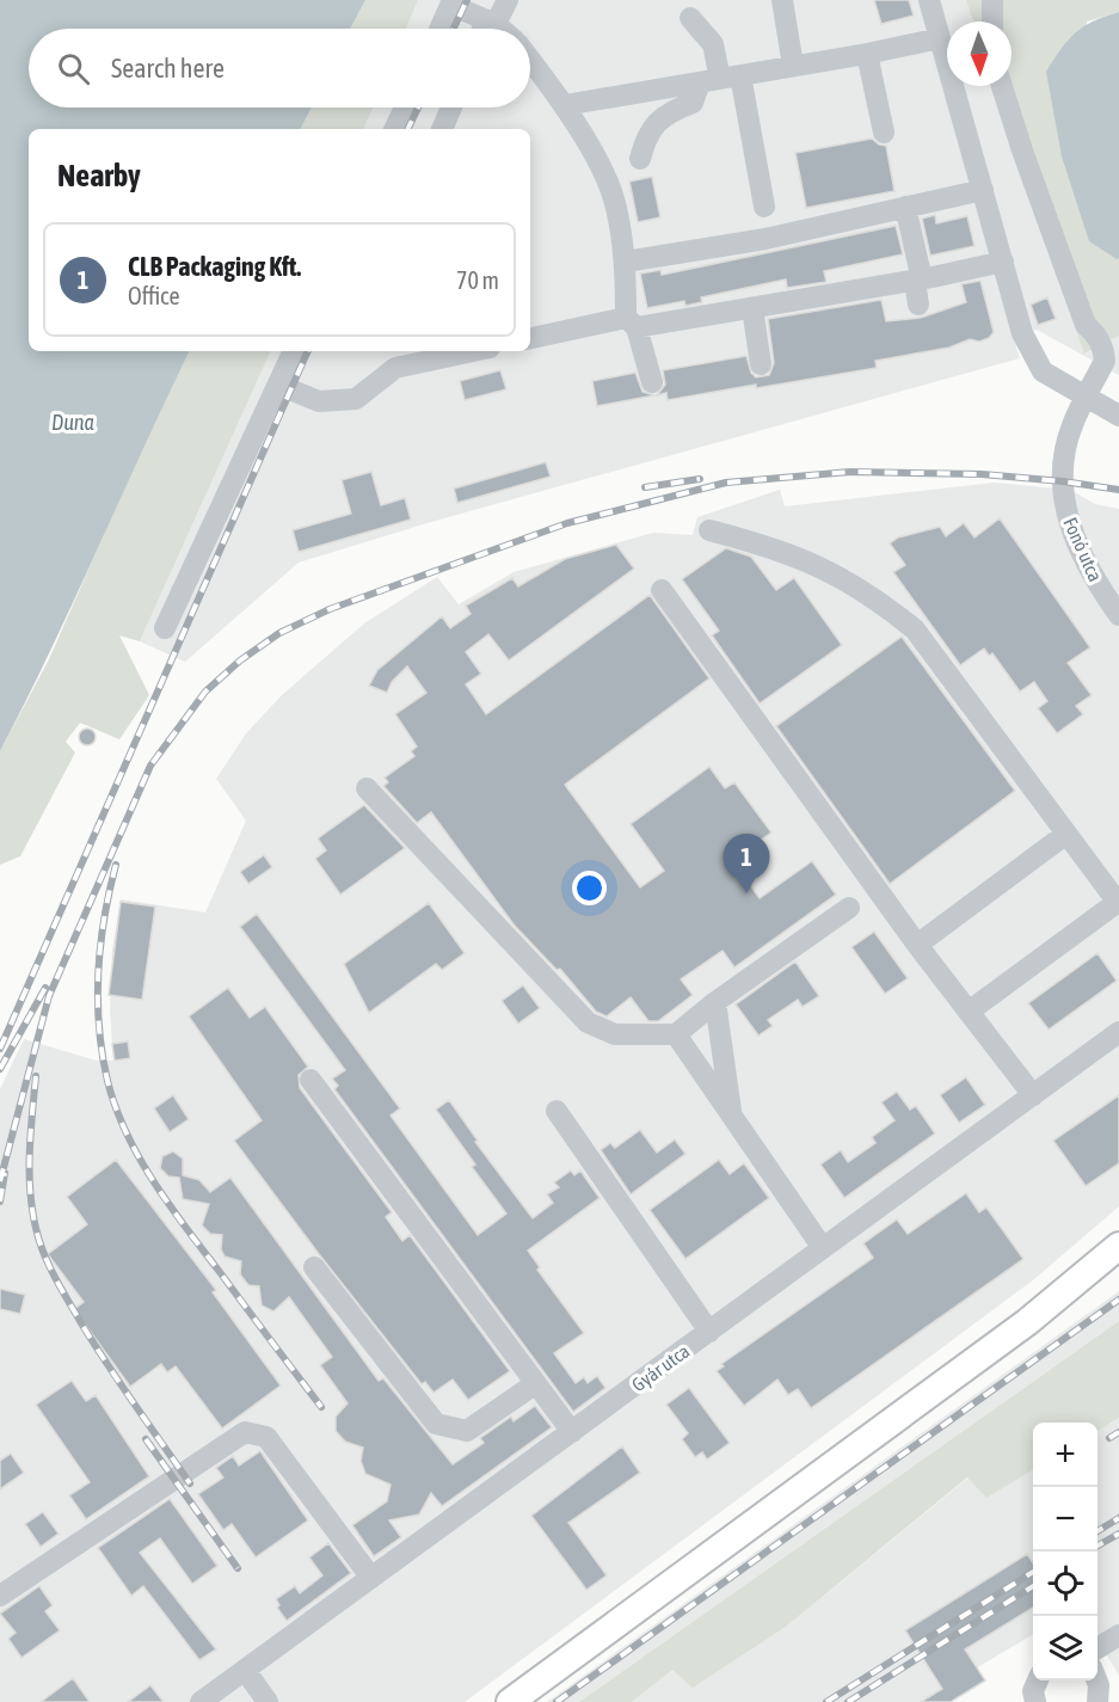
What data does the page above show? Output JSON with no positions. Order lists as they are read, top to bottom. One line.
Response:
{"streets":{"street":["Fonó utca","Gyár utca"]},"water":["Duna"],"north":"bottom","page":{"search":"Search here","heading":"Nearby","list":[{"mark":"1","name":"CLB Packaging Kft.","note":"Office","value":"70 m"}],"pins":"1","map_buttons":["+","−"]}}
